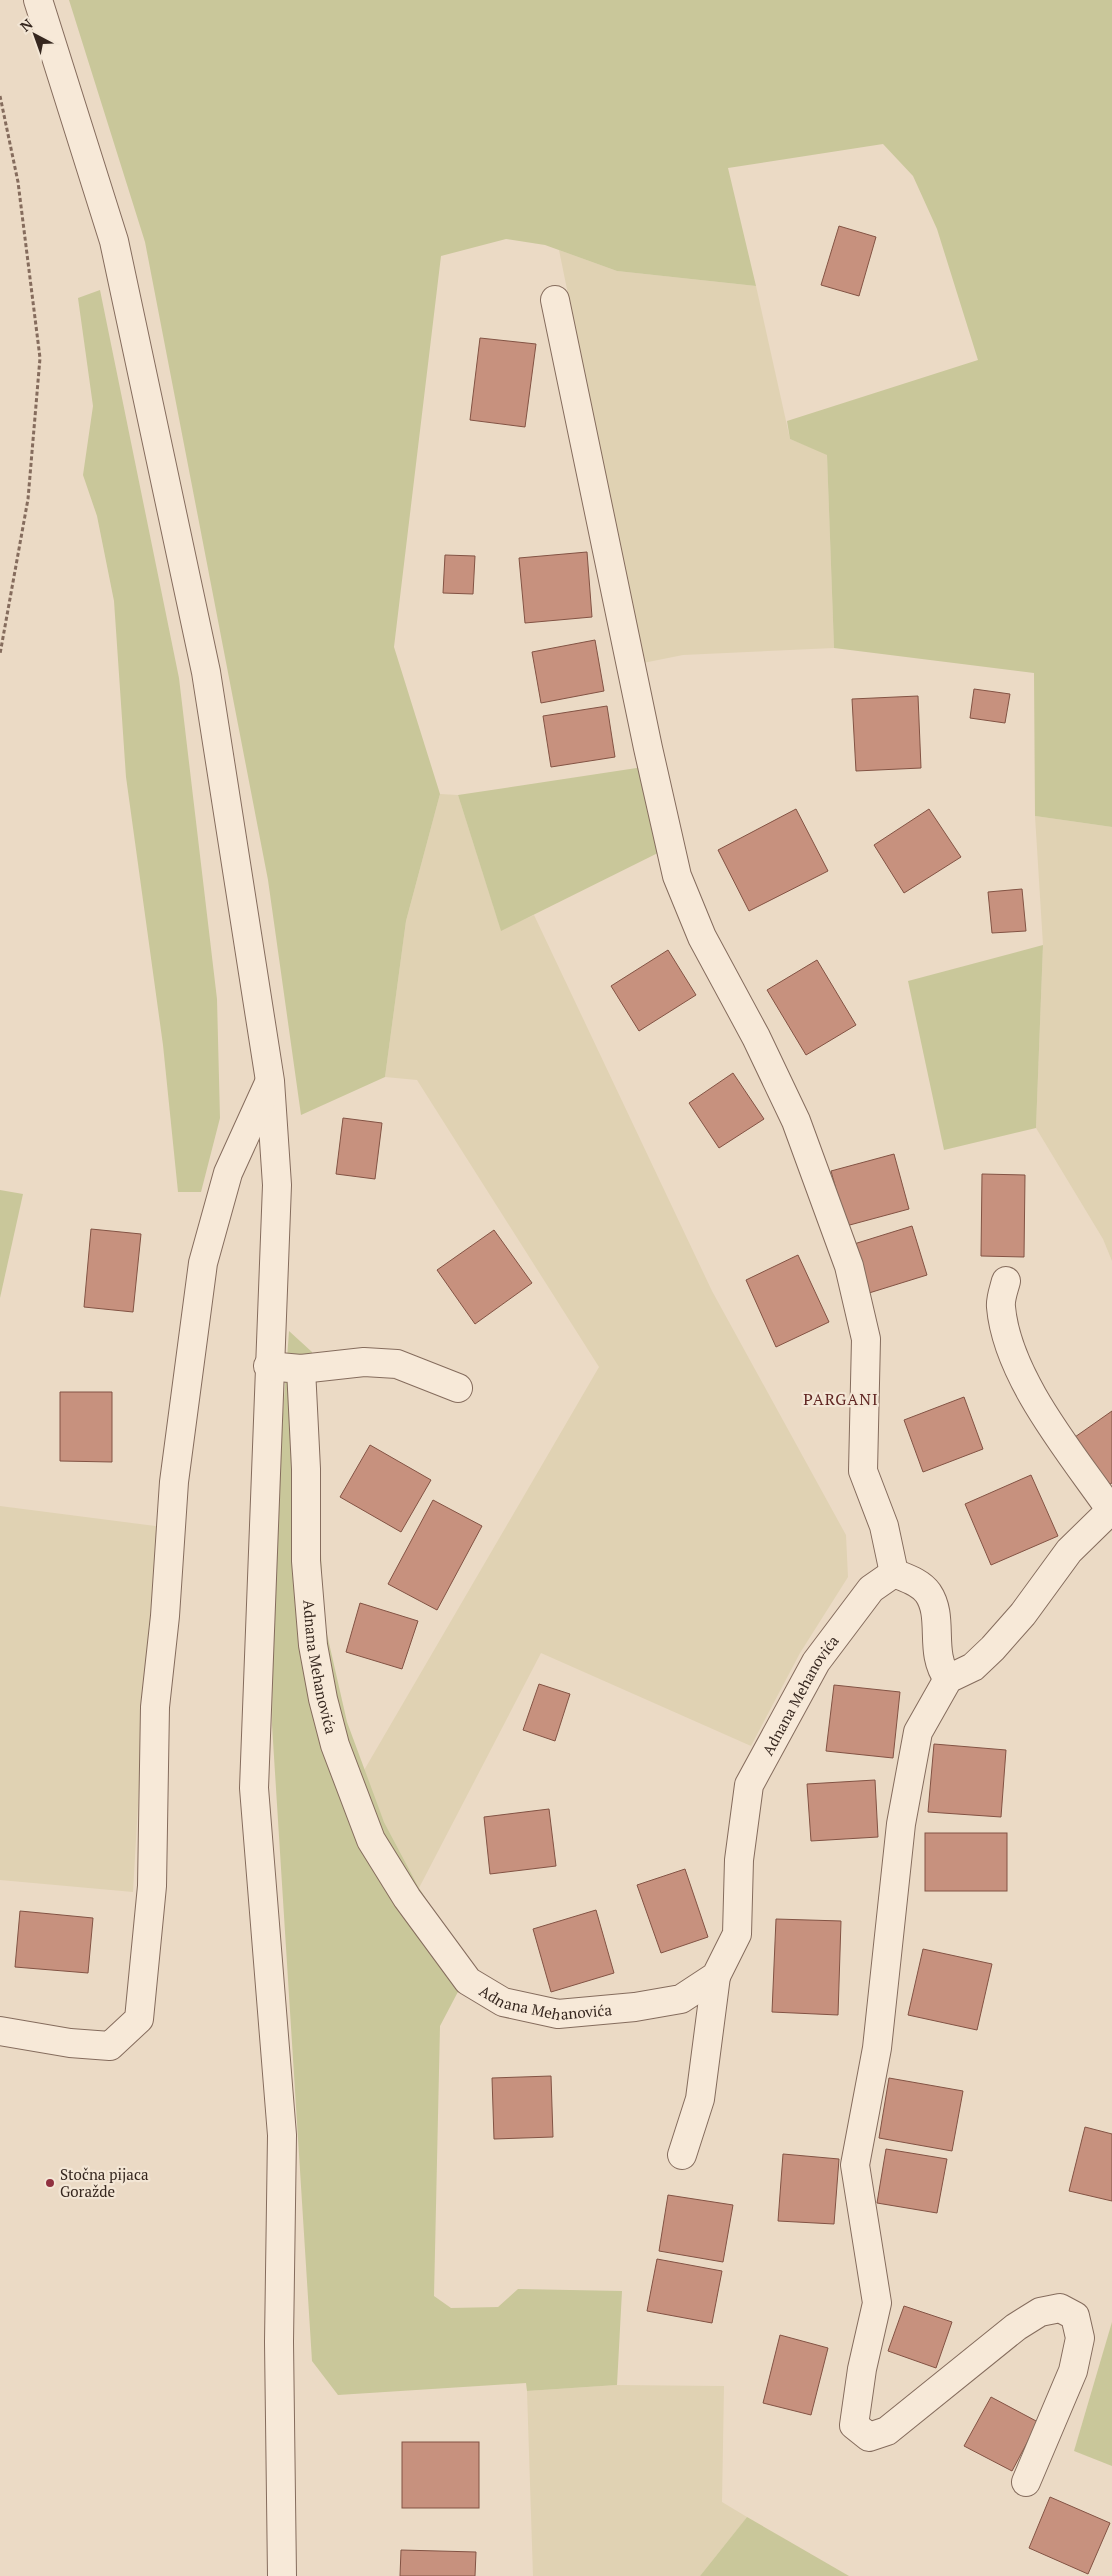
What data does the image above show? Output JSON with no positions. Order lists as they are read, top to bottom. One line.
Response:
{"streets":{"street":["Adnana Mehanovića"]},"districts":["PARGANI"],"places":["Stočna pijaca Goražde"],"north":"top left"}
